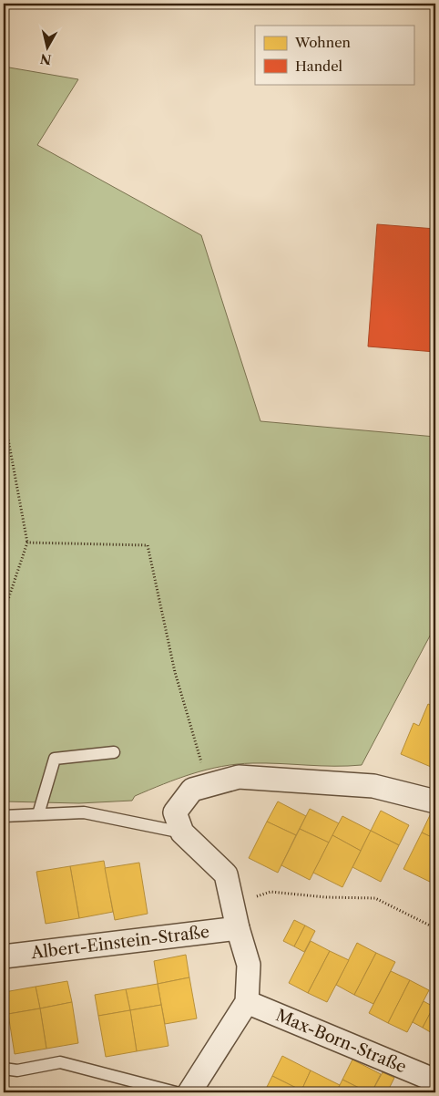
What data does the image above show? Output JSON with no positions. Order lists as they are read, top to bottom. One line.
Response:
{"streets":{"street":["Albert-Einstein-Straße","Max-Born-Straße"]},"legend":["Wohnen","Handel"],"north":"bottom"}
